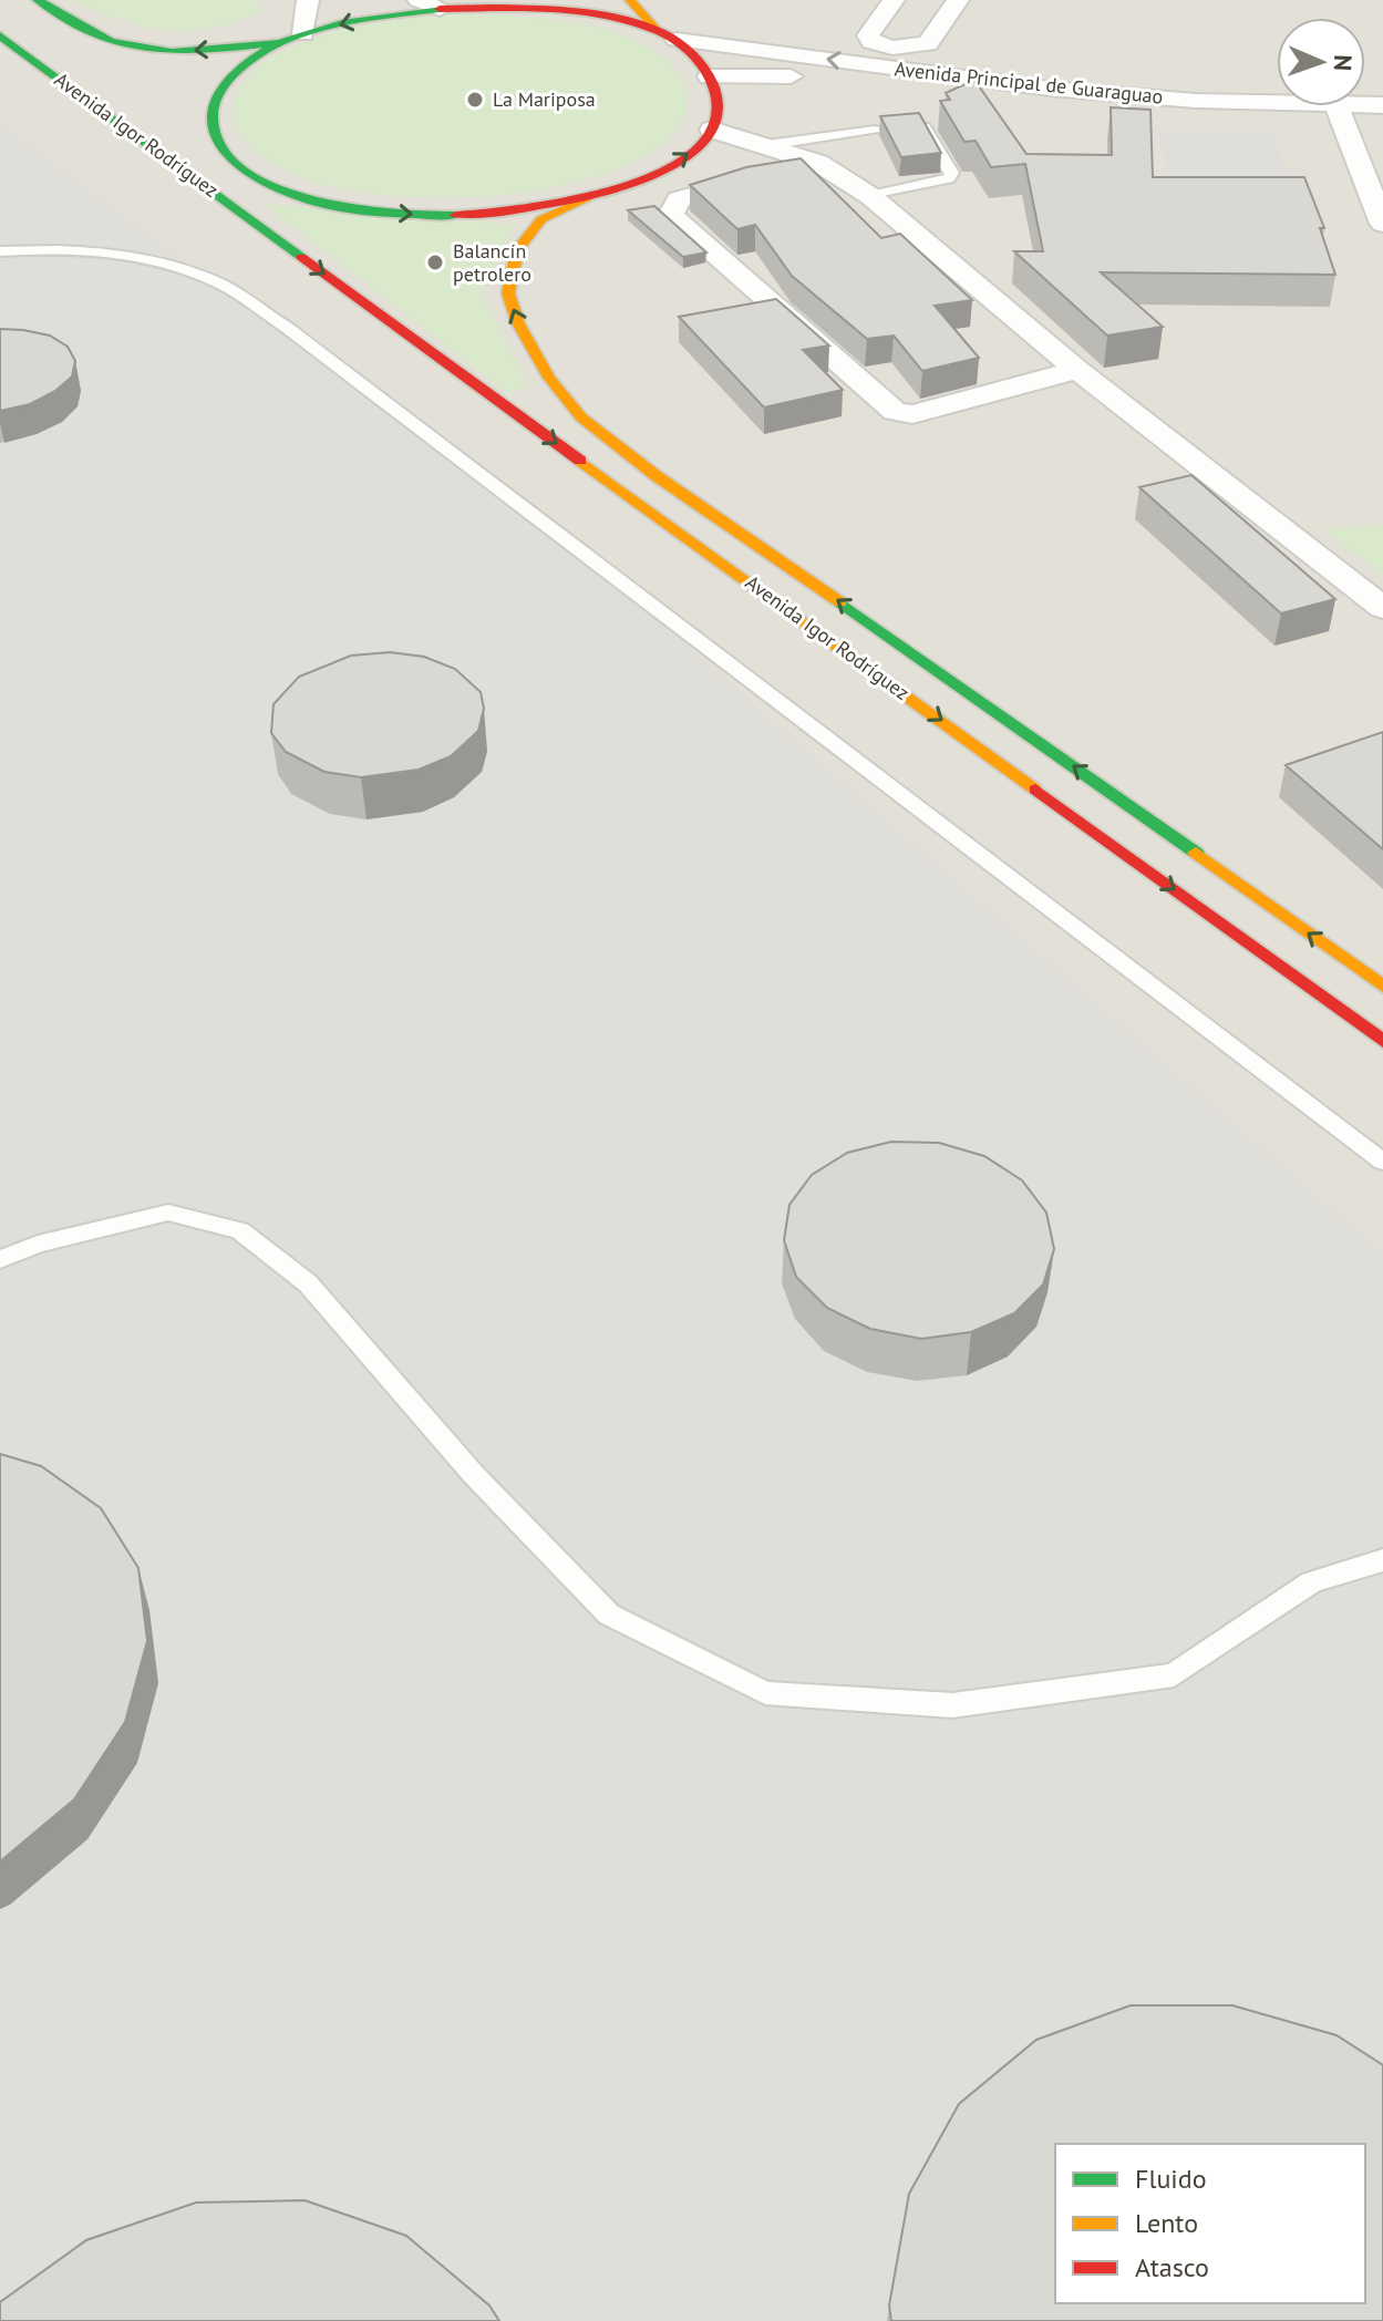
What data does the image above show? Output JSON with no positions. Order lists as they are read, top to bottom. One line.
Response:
{"streets":{"main road":["Avenida Igor Rodríguez"],"street":["Avenida Principal de Guaraguao"]},"places":["La Mariposa","Balancín petrolero"],"legend":["Fluido","Lento","Atasco"],"north":"right"}
